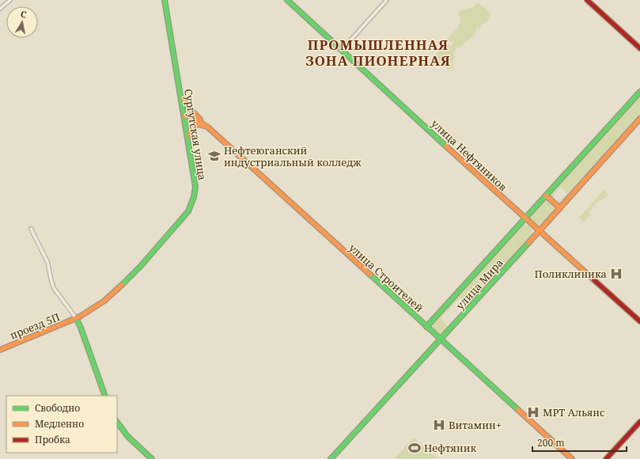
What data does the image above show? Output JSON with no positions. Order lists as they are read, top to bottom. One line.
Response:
{"streets":{"main road":["Сургутская улица","улица Нефтяников","улица Строителей","улица Мира","проезд 5П"]},"crossings":[["Сургутская улица","улица Строителей"],["Сургутская улица","проезд 5П"],["улица Нефтяников","улица Мира"],["улица Строителей","улица Мира"]],"districts":["ПРОМЫШЛЕННАЯ ЗОНА ПИОНЕРНАЯ"],"places":{"school or university":["Нефтеюганский индустриальный колледж"],"hospital":["Поликлиника","МРТ Альянс","Витамин+"],"sports":["Нефтяник"]},"legend":["Свободно","Медленно","Пробка"],"scale_bar":"200 m","north":"top"}
